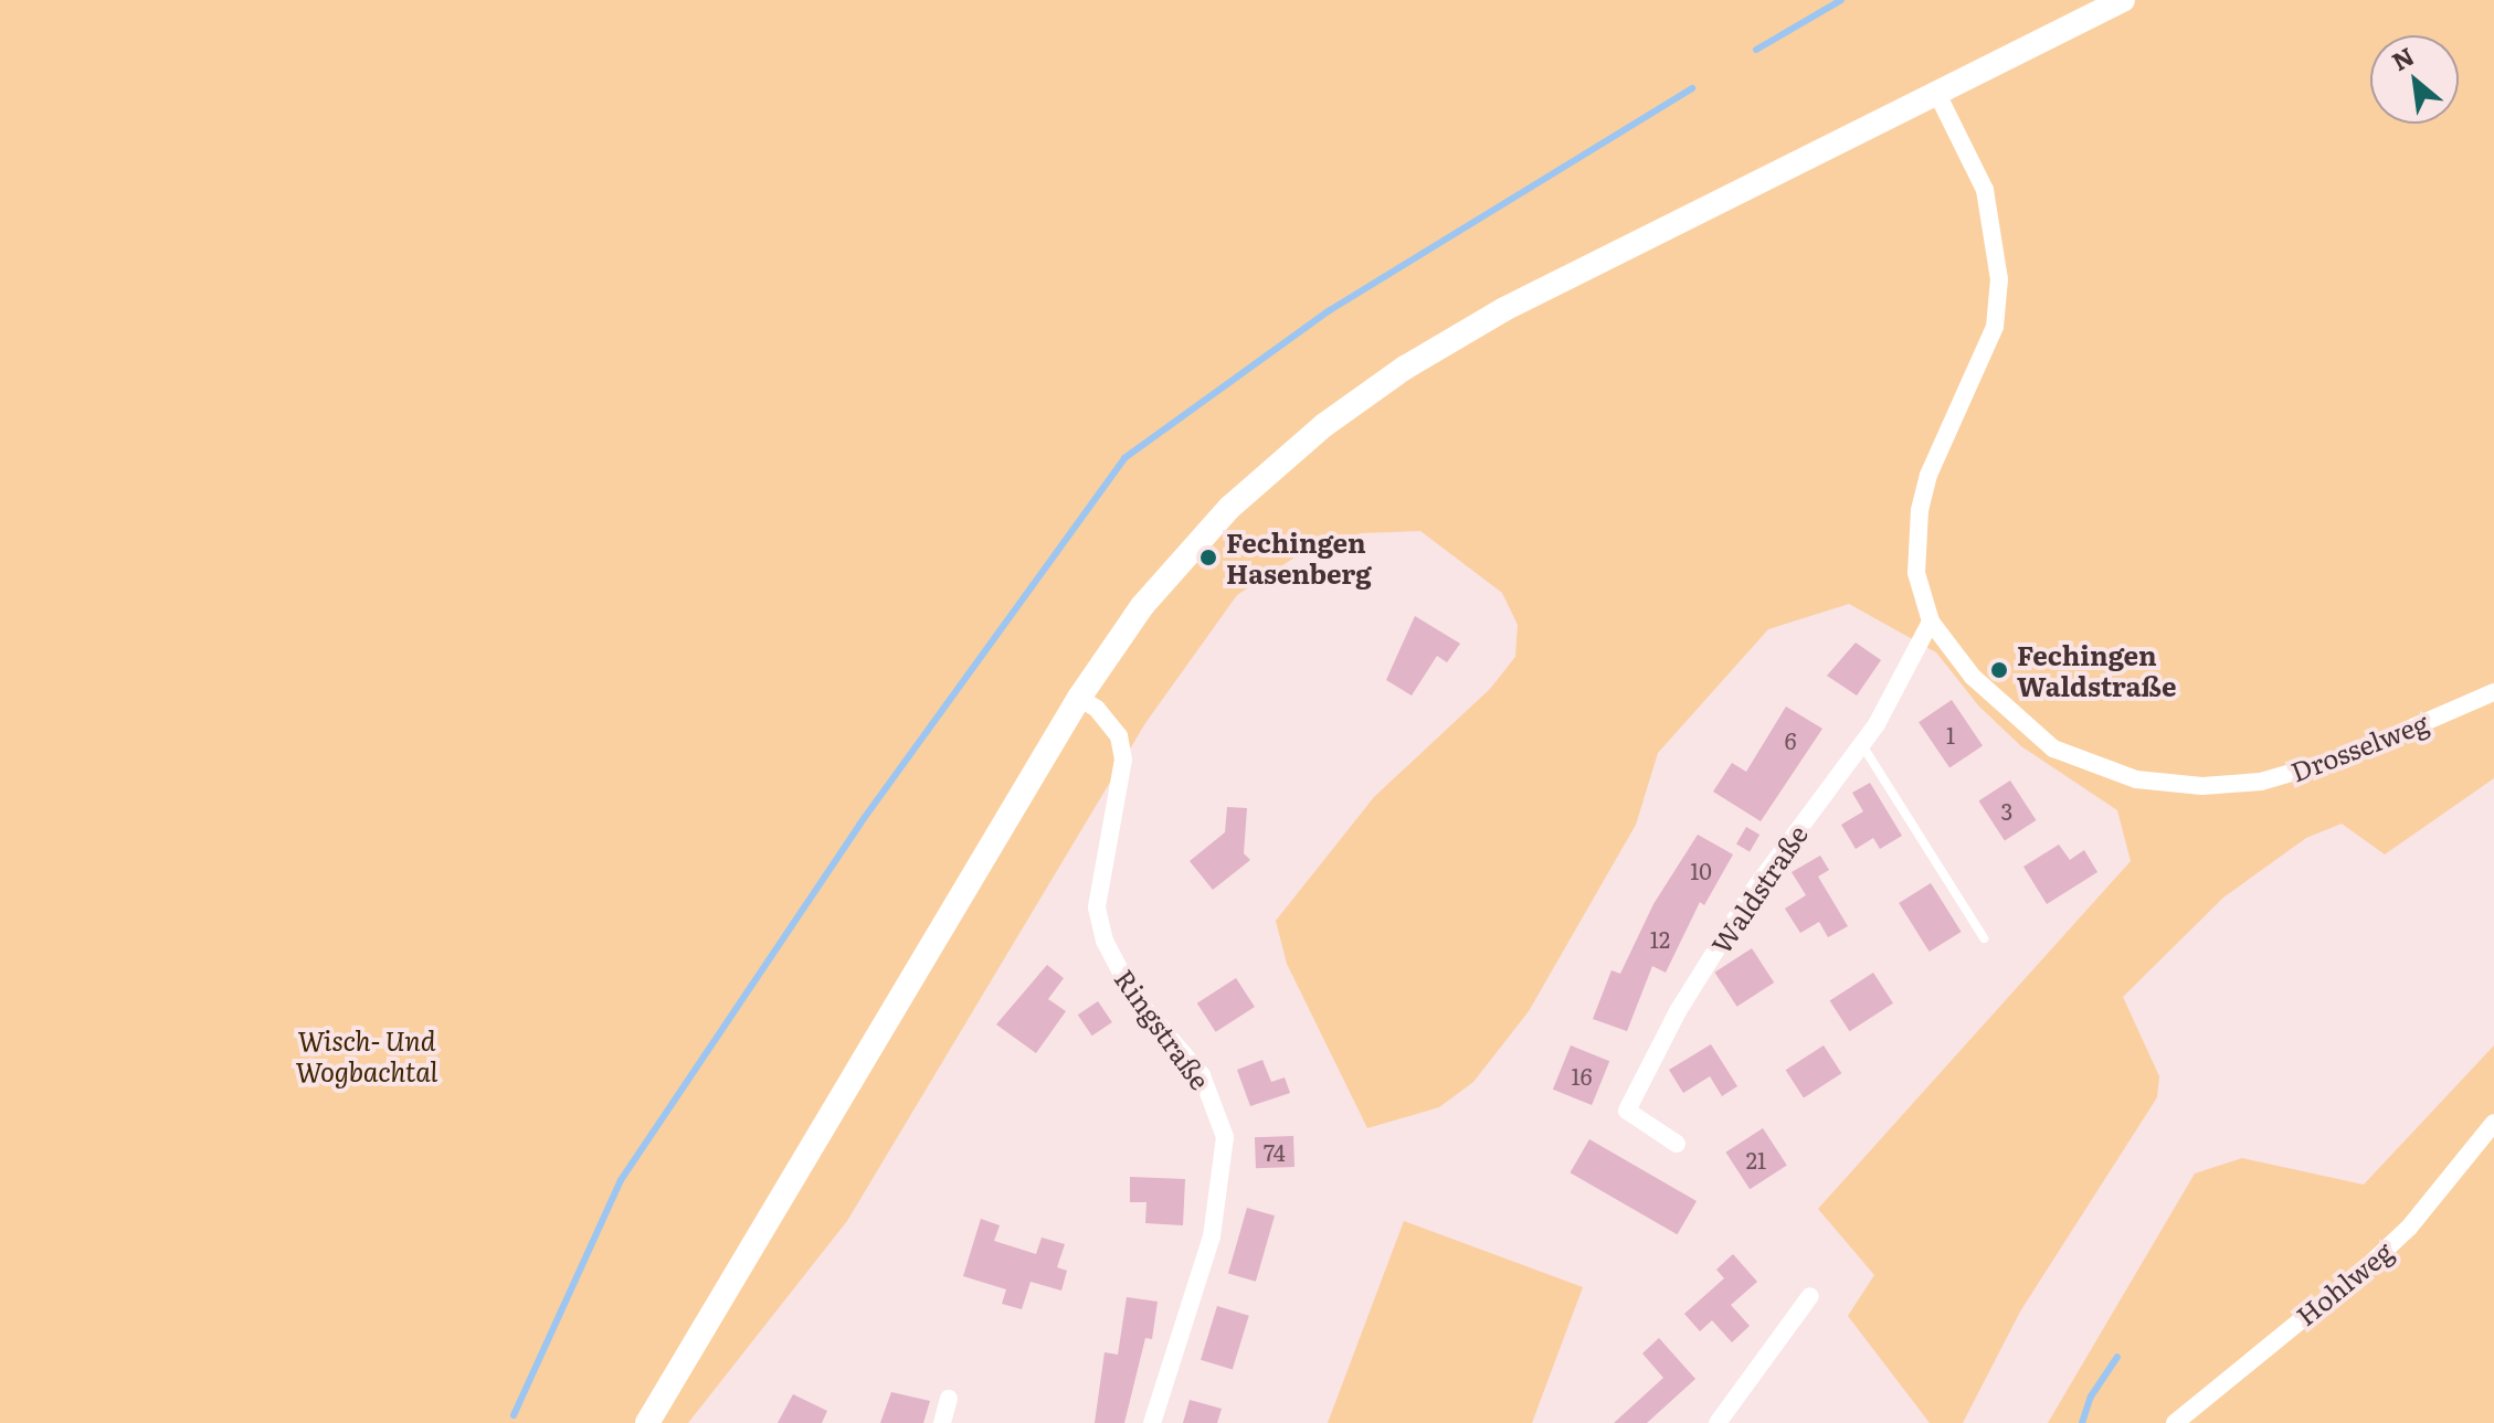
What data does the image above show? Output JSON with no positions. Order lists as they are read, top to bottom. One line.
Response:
{"streets":{"street":["Drosselweg","Waldstraße","Ringstraße","Hohlweg"]},"crossings":[["Drosselweg","Waldstraße"]],"parks":["Wisch- Und Wogbachtal"],"places":["Fechingen Hasenberg","Fechingen Waldstraße"],"house_numbers":["1","6","3","10","12","16","74","21"],"north":"top left"}
